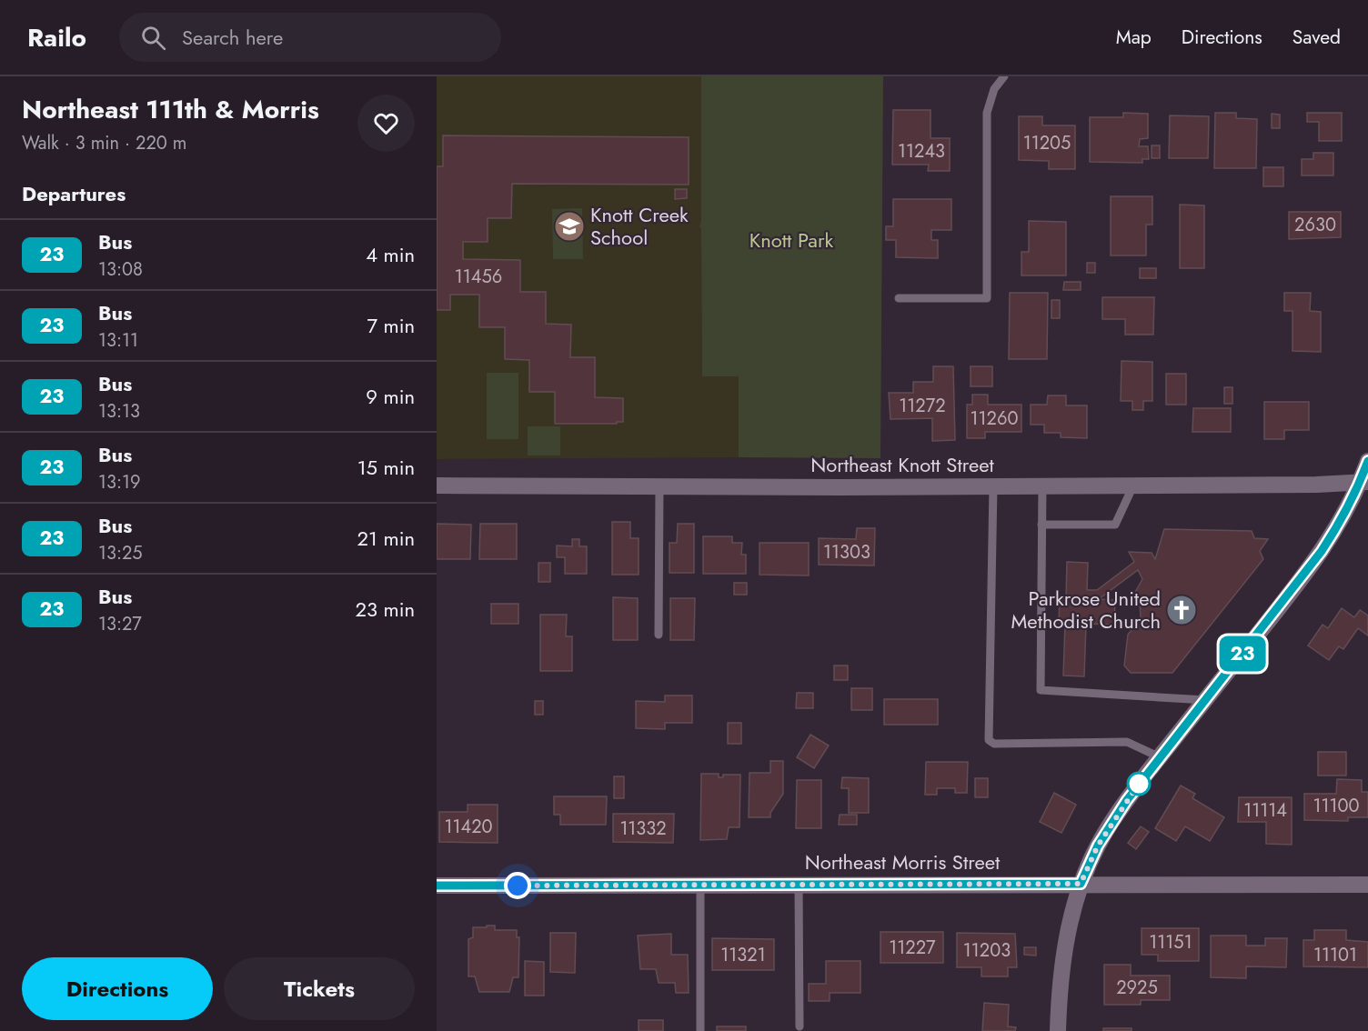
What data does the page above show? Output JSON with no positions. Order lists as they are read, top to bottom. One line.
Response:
{"streets":{"street":["Northeast Knott Street","Northeast Morris Street"]},"parks":["Knott Park"],"places":{"school or university":["Knott Creek School"],"church":["Parkrose United Methodist Church"]},"lines":["bus line 23"],"house_numbers":["11205","11243","2630","11456","11272","11260","11303","11100","11114","11420","11332","11151","11227","11203","11321","11101","2925"],"page":{"header":"Railo","search":"Search here","nav":["Map","Directions","Saved"],"heading":[["Northeast 111th & Morris","Walk · 3 min · 220 m"],"Departures"],"on_map":"23","list":[{"mark":"23","name":"Bus","note":"13:08","value":"4 min"},{"mark":"23","name":"Bus","note":"13:11","value":"7 min"},{"mark":"23","name":"Bus","note":"13:13","value":"9 min"},{"mark":"23","name":"Bus","note":"13:19","value":"15 min"},{"mark":"23","name":"Bus","note":"13:25","value":"21 min"},{"mark":"23","name":"Bus","note":"13:27","value":"23 min"}],"buttons":["Directions","Tickets"]}}
